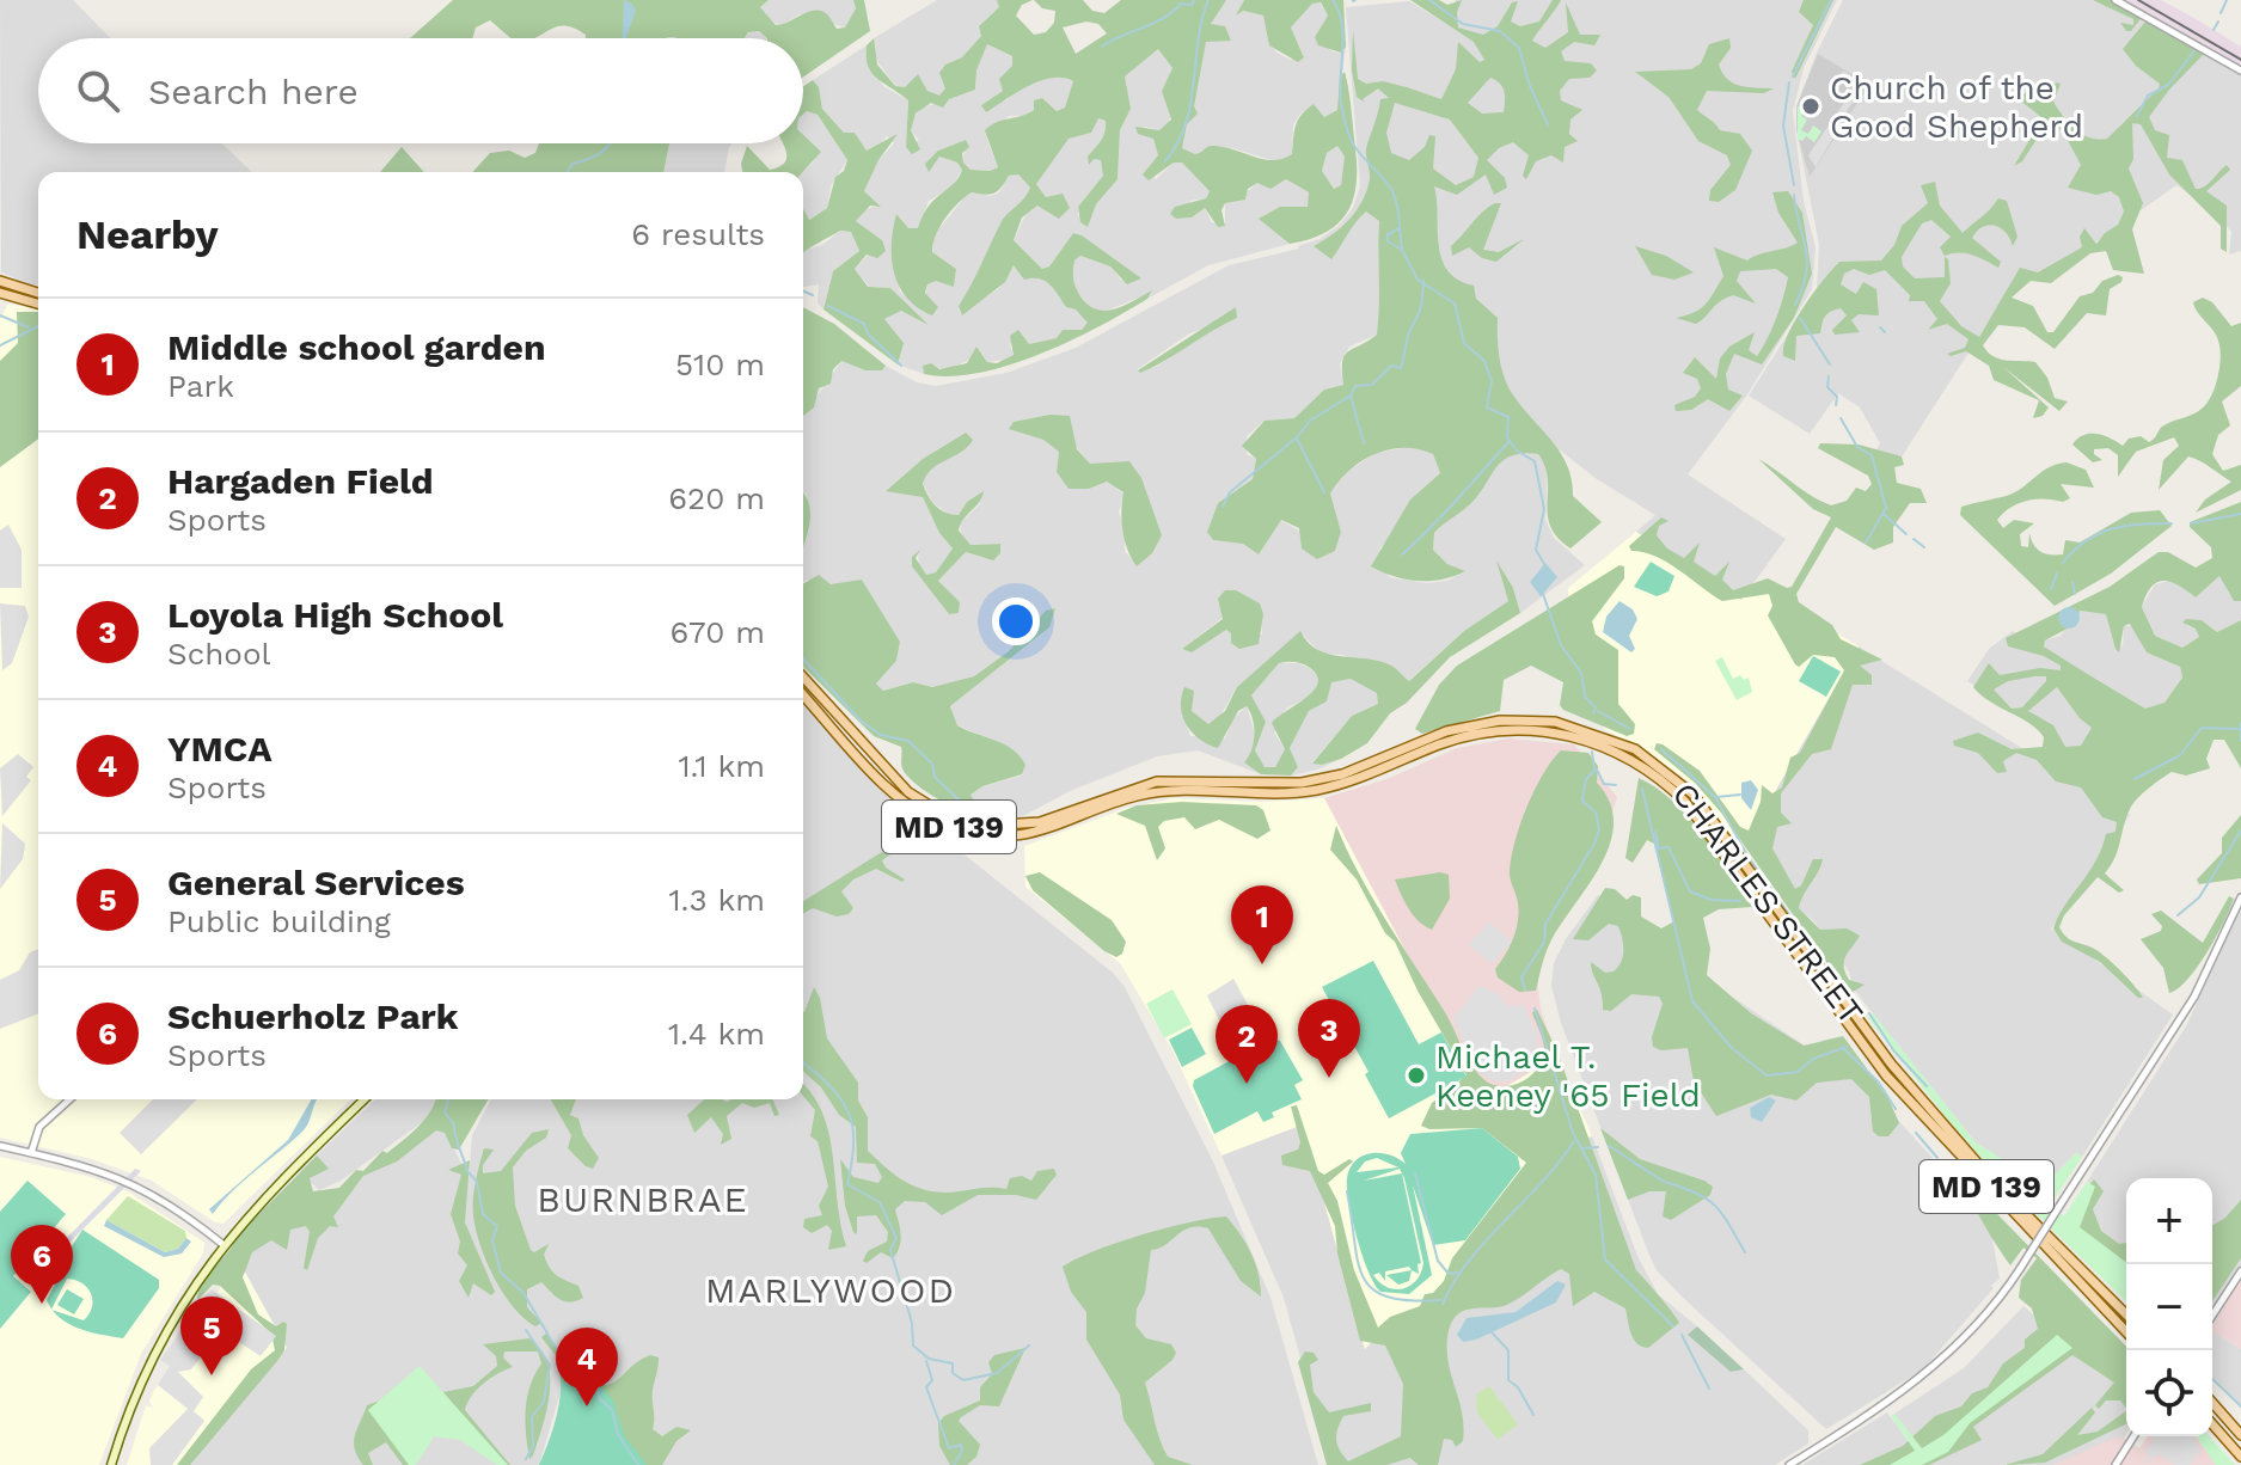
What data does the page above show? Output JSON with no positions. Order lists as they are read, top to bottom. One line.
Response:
{"streets":{"main road":["MD 139","CHARLES STREET"]},"districts":["BURNBRAE","MARLYWOOD"],"places":["Church of the Good Shepherd","Michael T. Keeney '65 Field"],"page":{"search":"Search here","heading":["Nearby","6 results"],"list":[{"mark":"1","name":"Middle school garden","note":"Park","value":"510 m"},{"mark":"2","name":"Hargaden Field","note":"Sports","value":"620 m"},{"mark":"3","name":"Loyola High School","note":"School","value":"670 m"},{"mark":"4","name":"YMCA","note":"Sports","value":"1.1 km"},{"mark":"5","name":"General Services","note":"Public building","value":"1.3 km"},{"mark":"6","name":"Schuerholz Park","note":"Sports","value":"1.4 km"}],"pins":["1","3","2","6","5","4"],"map_buttons":["+","−"]}}
